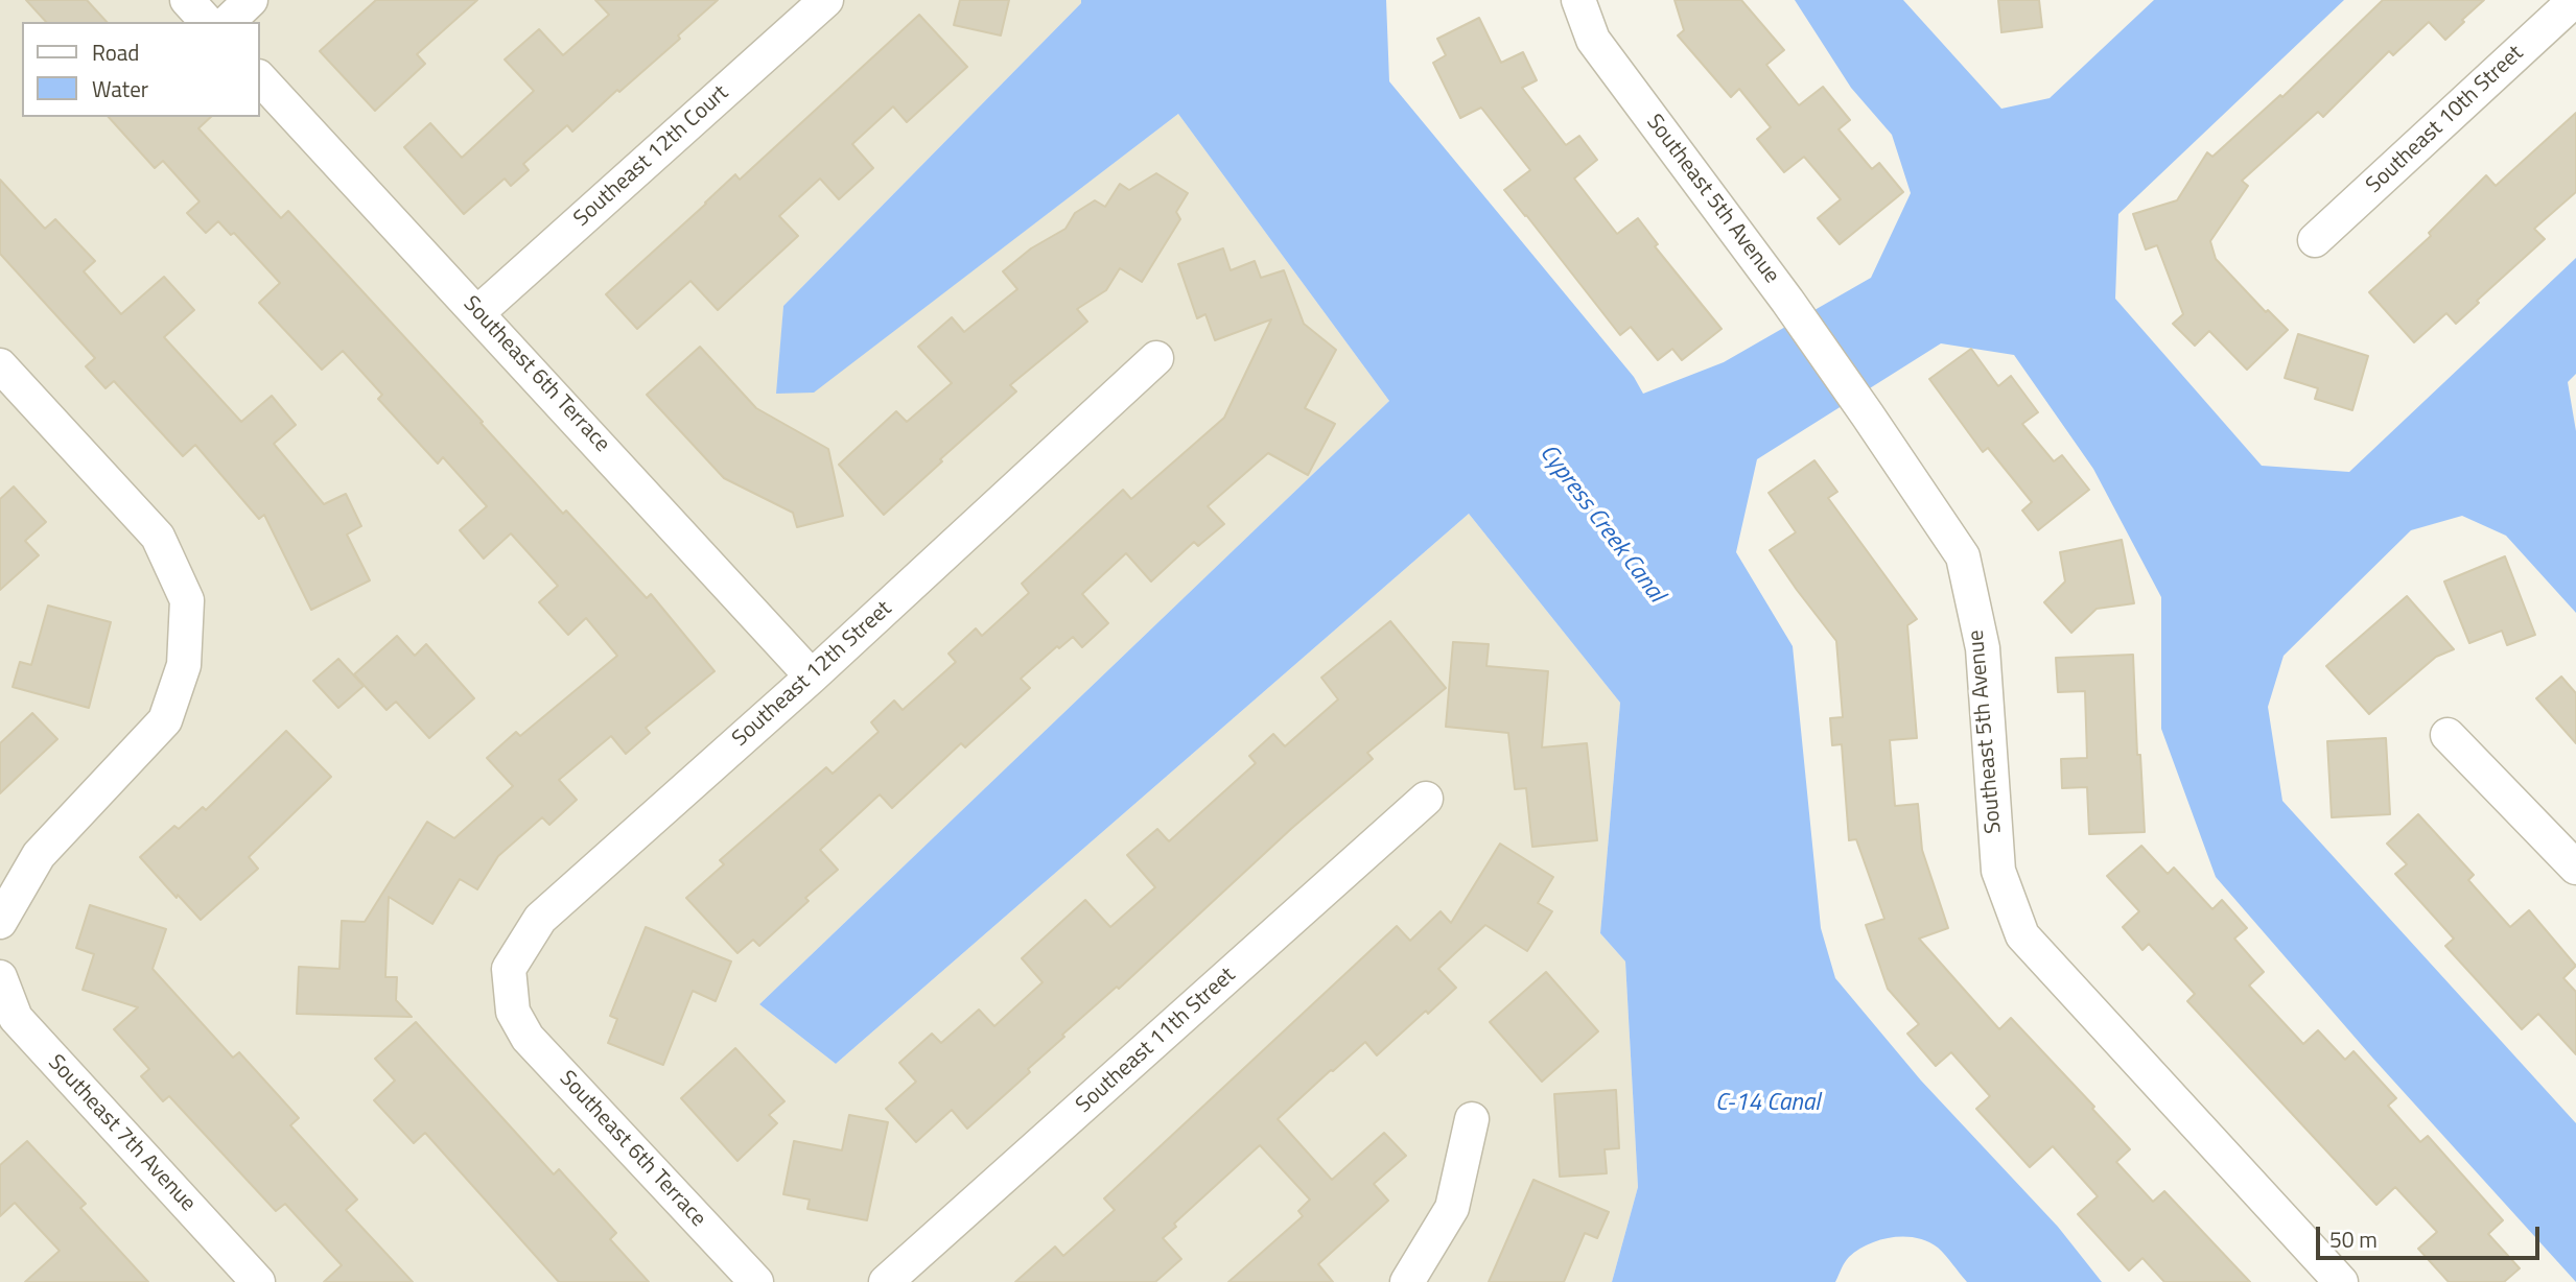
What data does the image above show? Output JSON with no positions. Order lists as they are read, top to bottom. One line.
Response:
{"streets":{"street":["Southeast 10th Street","Southeast 12th Court","Southeast 5th Avenue","Southeast 6th Terrace","Southeast 12th Street","Southeast 11th Street","Southeast 7th Avenue"]},"crossings":[["Southeast 12th Court","Southeast 6th Terrace"],["Southeast 6th Terrace","Southeast 12th Street"]],"water":["Cypress Creek Canal","C-14 Canal"],"legend":["Road","Water"],"scale_bar":"50 m"}
